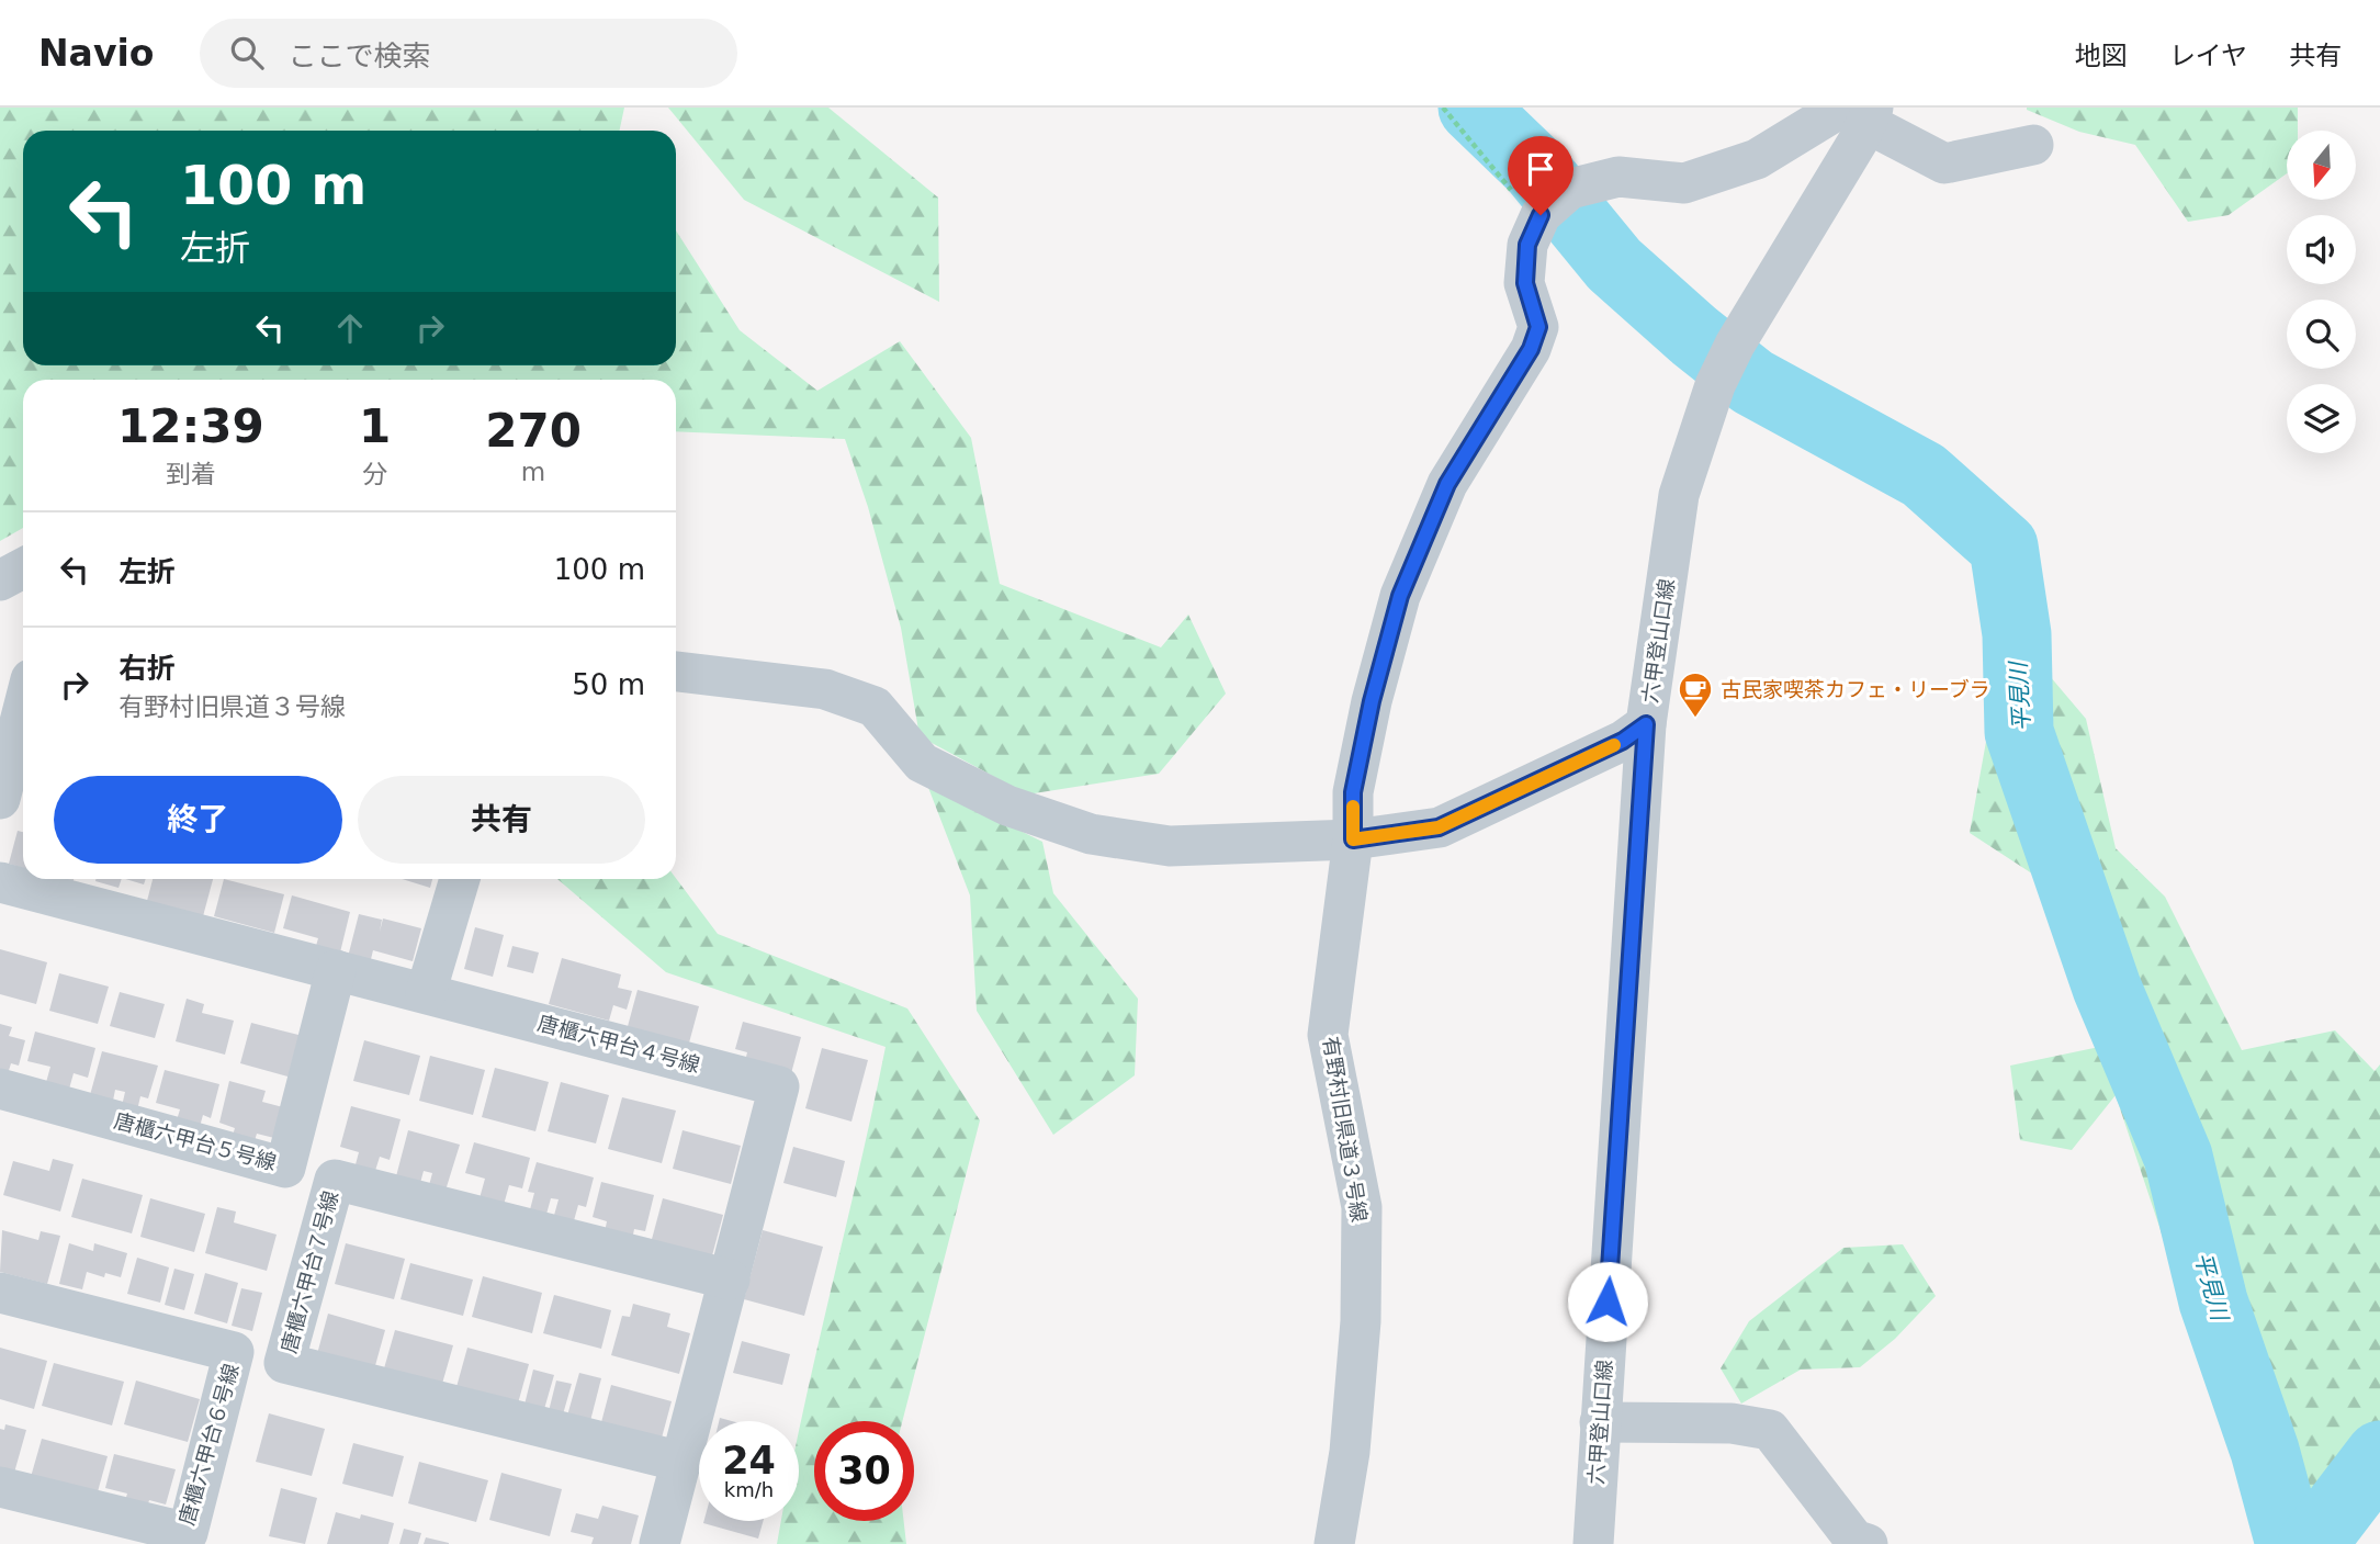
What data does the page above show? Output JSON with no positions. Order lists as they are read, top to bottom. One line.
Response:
{"streets":{"street":["六甲登山口線","唐櫃六甲台４号線","有野村旧県道３号線","唐櫃六甲台５号線","唐櫃六甲台７号線","唐櫃六甲台６号線"]},"crossings":[["唐櫃六甲台４号線","唐櫃六甲台５号線"],["唐櫃六甲台４号線","唐櫃六甲台７号線"]],"water":["平見川"],"places":{"cafe":["古民家喫茶カフェ・リーブラ"]},"north":"bottom","page":{"header":"Navio","search":"ここで検索","nav":["地図","レイヤ","共有"],"turn":["100 m","左折"],"eta":["12:39","到着","1","分","270","m"],"list":[{"name":"左折","value":"100 m"},{"name":"右折","note":"有野村旧県道３号線","value":"50 m"}],"buttons":["終了","共有"],"speed":"24 km/h","limit":"30"}}
